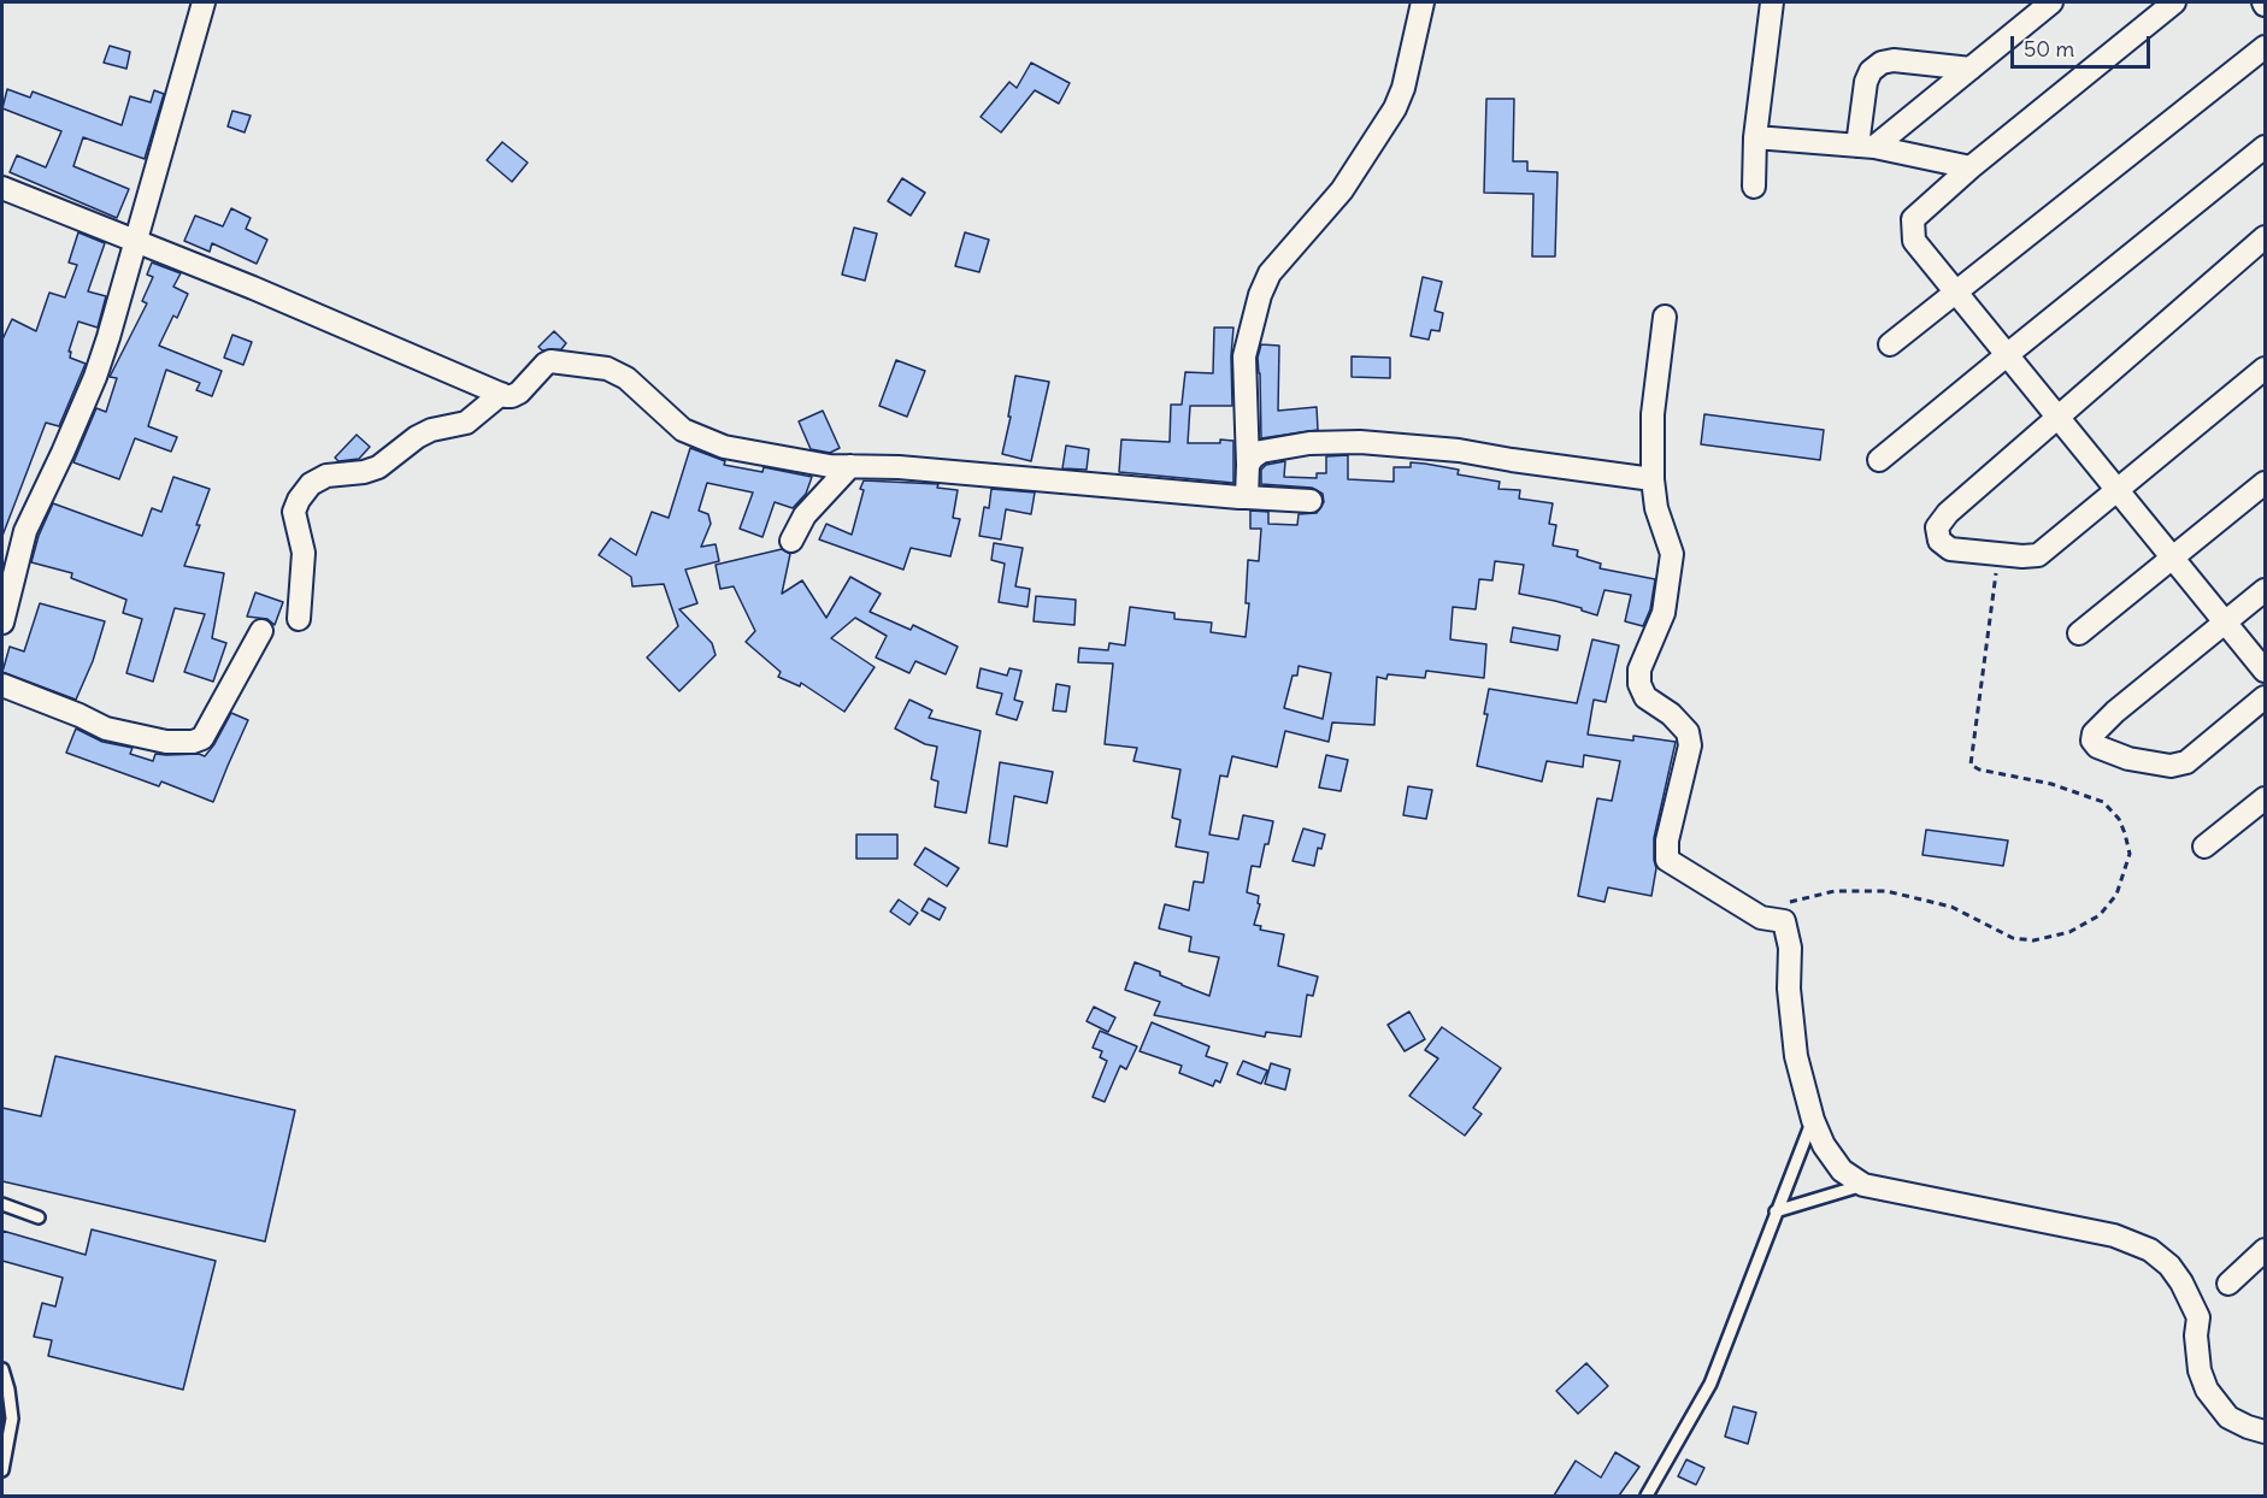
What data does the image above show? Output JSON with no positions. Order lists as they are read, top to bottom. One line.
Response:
{"scale_bar":"50 m"}
